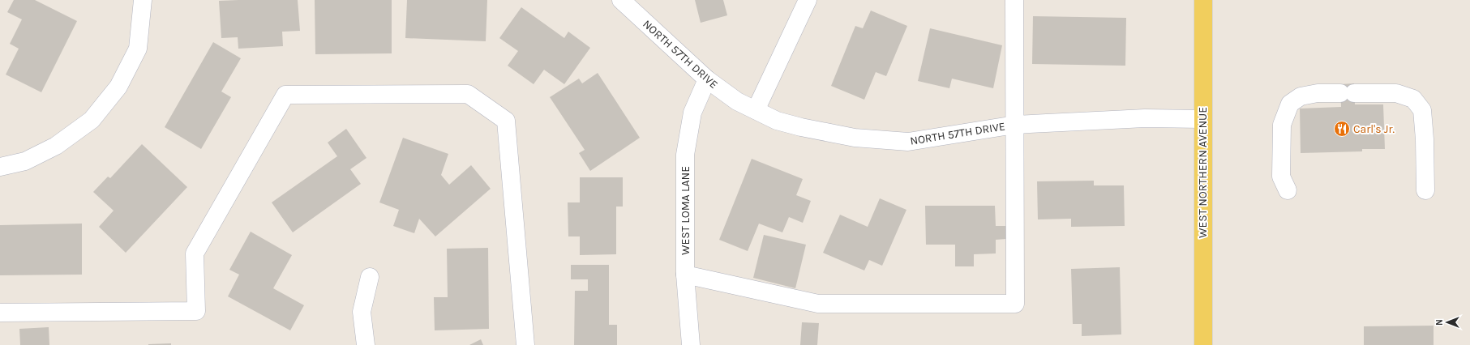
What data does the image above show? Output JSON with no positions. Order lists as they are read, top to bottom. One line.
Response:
{"streets":{"main road":["WEST NORTHERN AVENUE"],"street":["NORTH 57TH DRIVE","WEST LOMA LANE"]},"crossings":[["NORTH 57TH DRIVE","WEST NORTHERN AVENUE"],["NORTH 57TH DRIVE","WEST LOMA LANE"]],"places":{"restaurant":["Carl's Jr."]},"north":"left"}
